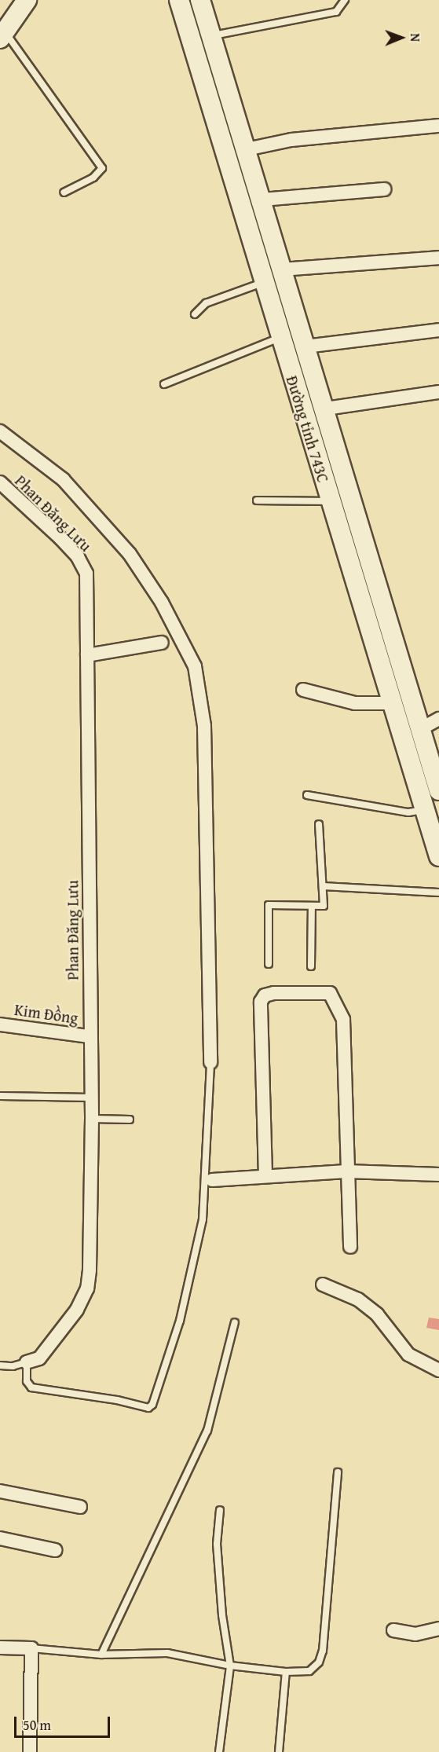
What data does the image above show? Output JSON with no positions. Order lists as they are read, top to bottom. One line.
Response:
{"streets":{"main road":["Đường tỉnh 743C"],"street":["Phan Đăng Lưu","Kim Đồng"]},"crossings":[["Phan Đăng Lưu","Kim Đồng"]],"scale_bar":"50 m","north":"right"}
